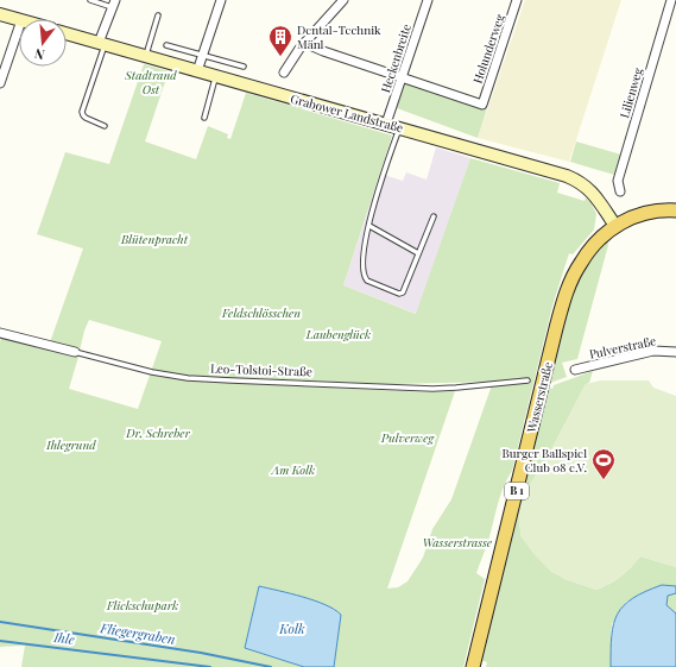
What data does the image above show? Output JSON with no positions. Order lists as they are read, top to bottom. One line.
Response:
{"streets":{"main road":["Grabower Landstraße","Wasserstraße","B 1"],"street":["Holunderweg","Heckenbreite","Lilienweg","Pulverstraße","Leo-Tolstoi-Straße"]},"crossings":[["Holunderweg","Heckenbreite"],["Heckenbreite","Grabower Landstraße"],["Grabower Landstraße","Wasserstraße"],["Grabower Landstraße","B 1"],["Wasserstraße","B 1"]],"water":["Kolk","Fliegergraben","Ihle"],"parks":["Stadtrand Ost","Blütenpracht","Feldschlösschen","Laubenglück","Dr. Schreber","Pulverweg","Ihlegrund","Am Kolk","Wasserstrasse","Flickschupark"],"places":{"building":["Dental-Technik Mänl"],"sports":["Burger Ballspiel Club 08 e.V."]},"north":"bottom"}
